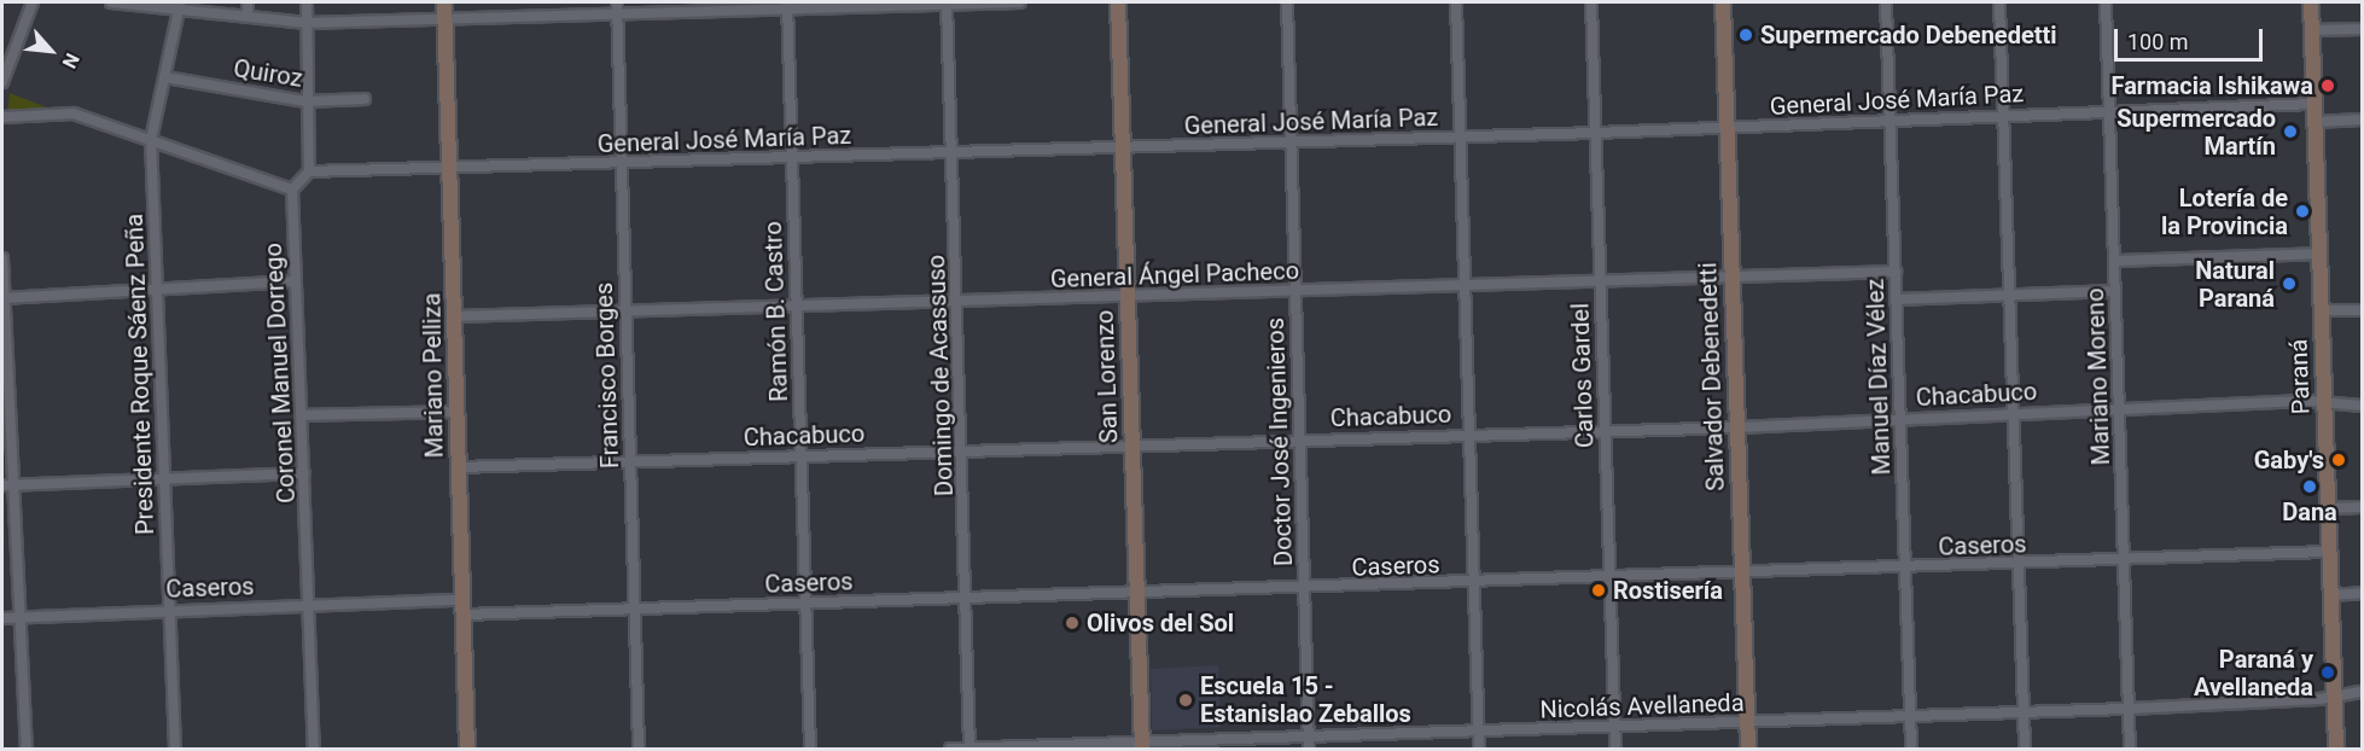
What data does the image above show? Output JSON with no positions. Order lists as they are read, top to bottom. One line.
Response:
{"streets":{"street":["Quiroz","General José María Paz","General Ángel Pacheco","Ramón B. Castro","Coronel Manuel Dorrego","Presidente Roque Sáenz Peña","Mariano Pelliza","Francisco Borges","Domingo de Acassuso","Carlos Gardel","San Lorenzo","Salvador Debenedetti","Manuel Díaz Vélez","Mariano Moreno","Paraná","Chacabuco","Doctor José Ingenieros","Caseros","Nicolás Avellaneda"]},"crossings":[["Quiroz","Presidente Roque Sáenz Peña"],["General José María Paz","Ramón B. Castro"],["General José María Paz","Mariano Pelliza"],["General José María Paz","Francisco Borges"],["General José María Paz","Domingo de Acassuso"],["General José María Paz","Carlos Gardel"],["General José María Paz","San Lorenzo"],["General José María Paz","Salvador Debenedetti"],["General José María Paz","Manuel Díaz Vélez"],["General José María Paz","Mariano Moreno"],["General José María Paz","Paraná"],["General José María Paz","Doctor José Ingenieros"],["General Ángel Pacheco","Ramón B. Castro"],["General Ángel Pacheco","Mariano Pelliza"],["General Ángel Pacheco","Francisco Borges"],["General Ángel Pacheco","Domingo de Acassuso"],["General Ángel Pacheco","Carlos Gardel"],["General Ángel Pacheco","San Lorenzo"],["General Ángel Pacheco","Salvador Debenedetti"],["General Ángel Pacheco","Manuel Díaz Vélez"],["General Ángel Pacheco","Doctor José Ingenieros"],["Ramón B. Castro","Chacabuco"],["Ramón B. Castro","Caseros"],["Coronel Manuel Dorrego","Caseros"],["Presidente Roque Sáenz Peña","Caseros"],["Mariano Pelliza","Chacabuco"],["Mariano Pelliza","Caseros"],["Francisco Borges","Chacabuco"],["Francisco Borges","Caseros"],["Domingo de Acassuso","Chacabuco"],["Domingo de Acassuso","Caseros"],["Domingo de Acassuso","Nicolás Avellaneda"],["Carlos Gardel","Chacabuco"],["Carlos Gardel","Caseros"],["Carlos Gardel","Nicolás Avellaneda"],["San Lorenzo","Chacabuco"],["San Lorenzo","Caseros"],["San Lorenzo","Nicolás Avellaneda"],["Salvador Debenedetti","Chacabuco"],["Salvador Debenedetti","Caseros"],["Salvador Debenedetti","Nicolás Avellaneda"],["Manuel Díaz Vélez","Chacabuco"],["Manuel Díaz Vélez","Caseros"],["Manuel Díaz Vélez","Nicolás Avellaneda"],["Mariano Moreno","Chacabuco"],["Mariano Moreno","Caseros"],["Mariano Moreno","Nicolás Avellaneda"],["Paraná","Chacabuco"],["Paraná","Caseros"],["Paraná","Nicolás Avellaneda"],["Chacabuco","Doctor José Ingenieros"],["Doctor José Ingenieros","Caseros"],["Doctor José Ingenieros","Nicolás Avellaneda"]],"places":["Supermercado Debenedetti","Farmacia Ishikawa","Supermercado Martín","Lotería de la Provincia","Natural Paraná","Gaby's","Dana","Rostisería","Olivos del Sol","Paraná y Avellaneda","Escuela 15 - Estanislao Zeballos"],"scale_bar":"100 m","north":"bottom right"}
